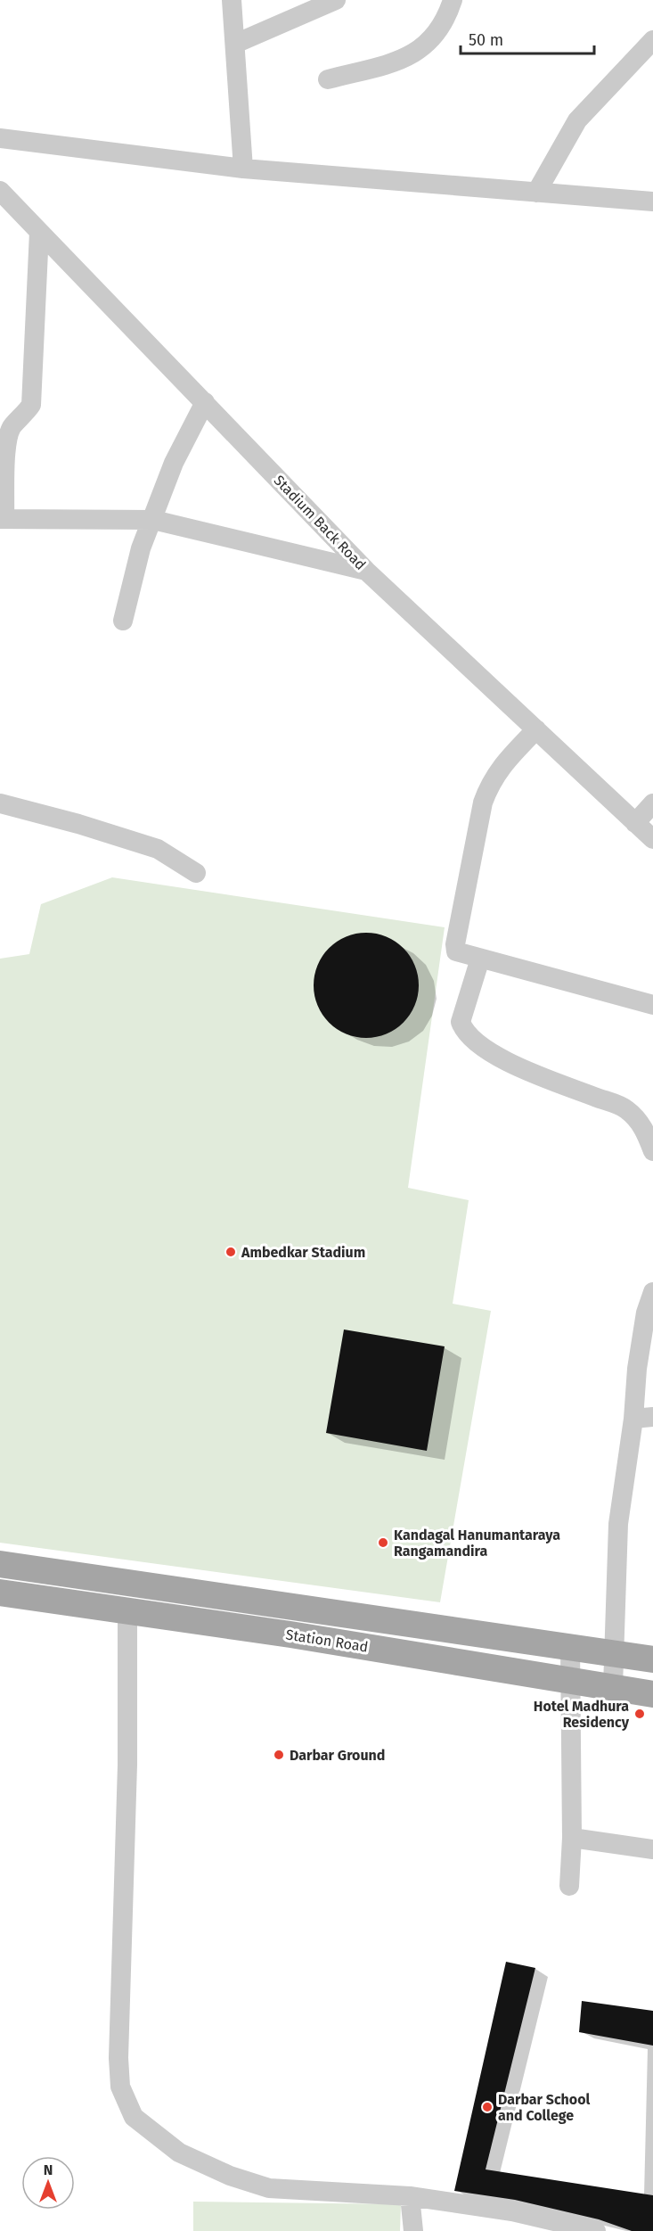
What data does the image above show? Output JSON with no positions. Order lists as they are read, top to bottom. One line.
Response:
{"streets":{"main road":["Station Road"],"street":["Stadium Back Road"]},"places":["Ambedkar Stadium","Kandagal Hanumantaraya Rangamandira","Hotel Madhura Residency","Darbar Ground","Darbar School and College"],"scale_bar":"50 m","north":"top"}
